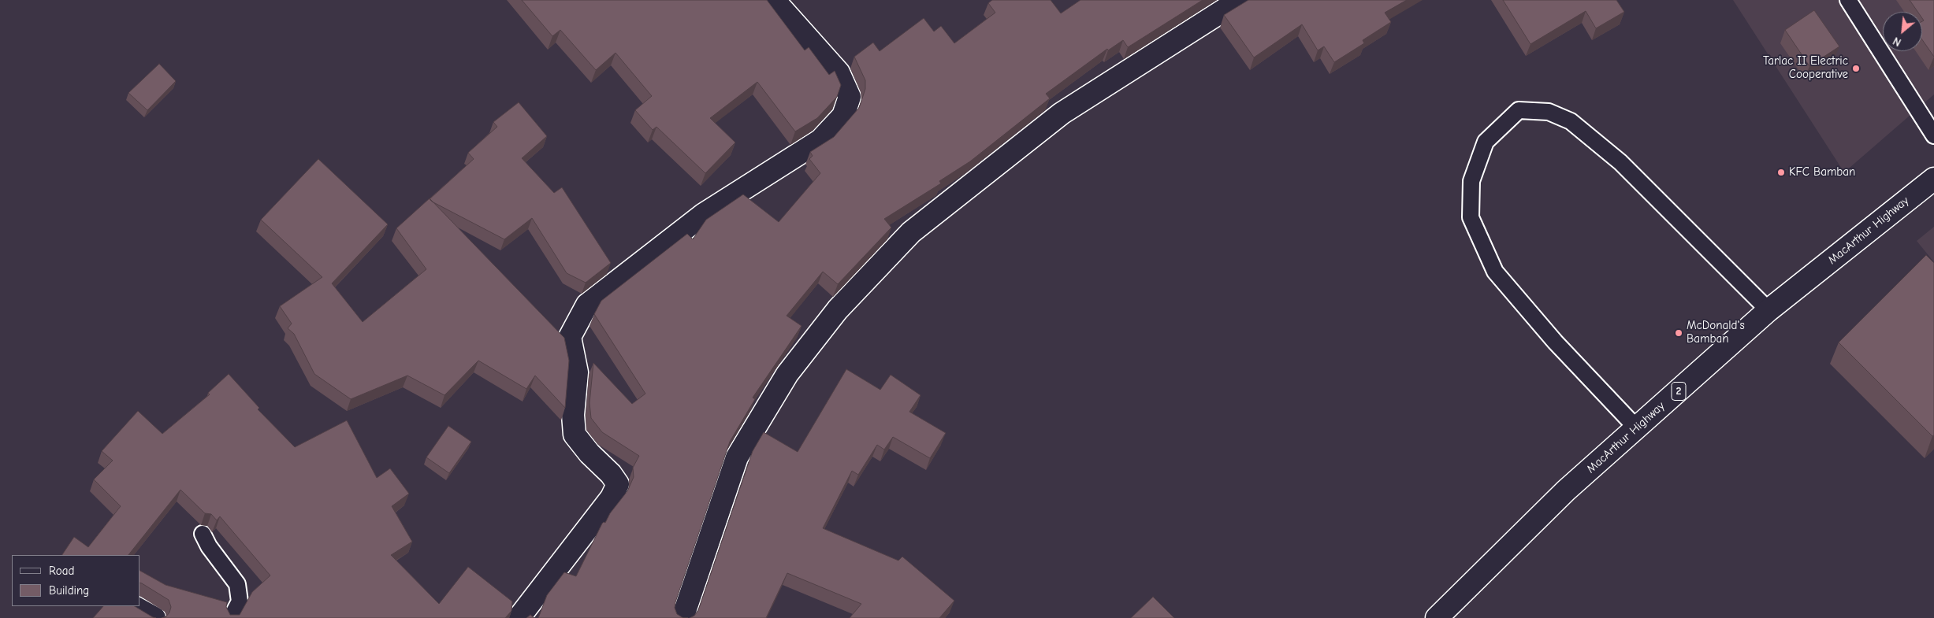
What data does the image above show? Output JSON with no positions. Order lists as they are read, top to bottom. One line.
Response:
{"streets":{"main road":["MacArthur Highway","2"]},"places":["Tarlac II Electric Cooperative","KFC Bamban","McDonald's Bamban"],"legend":["Road","Building"],"north":"bottom left"}
